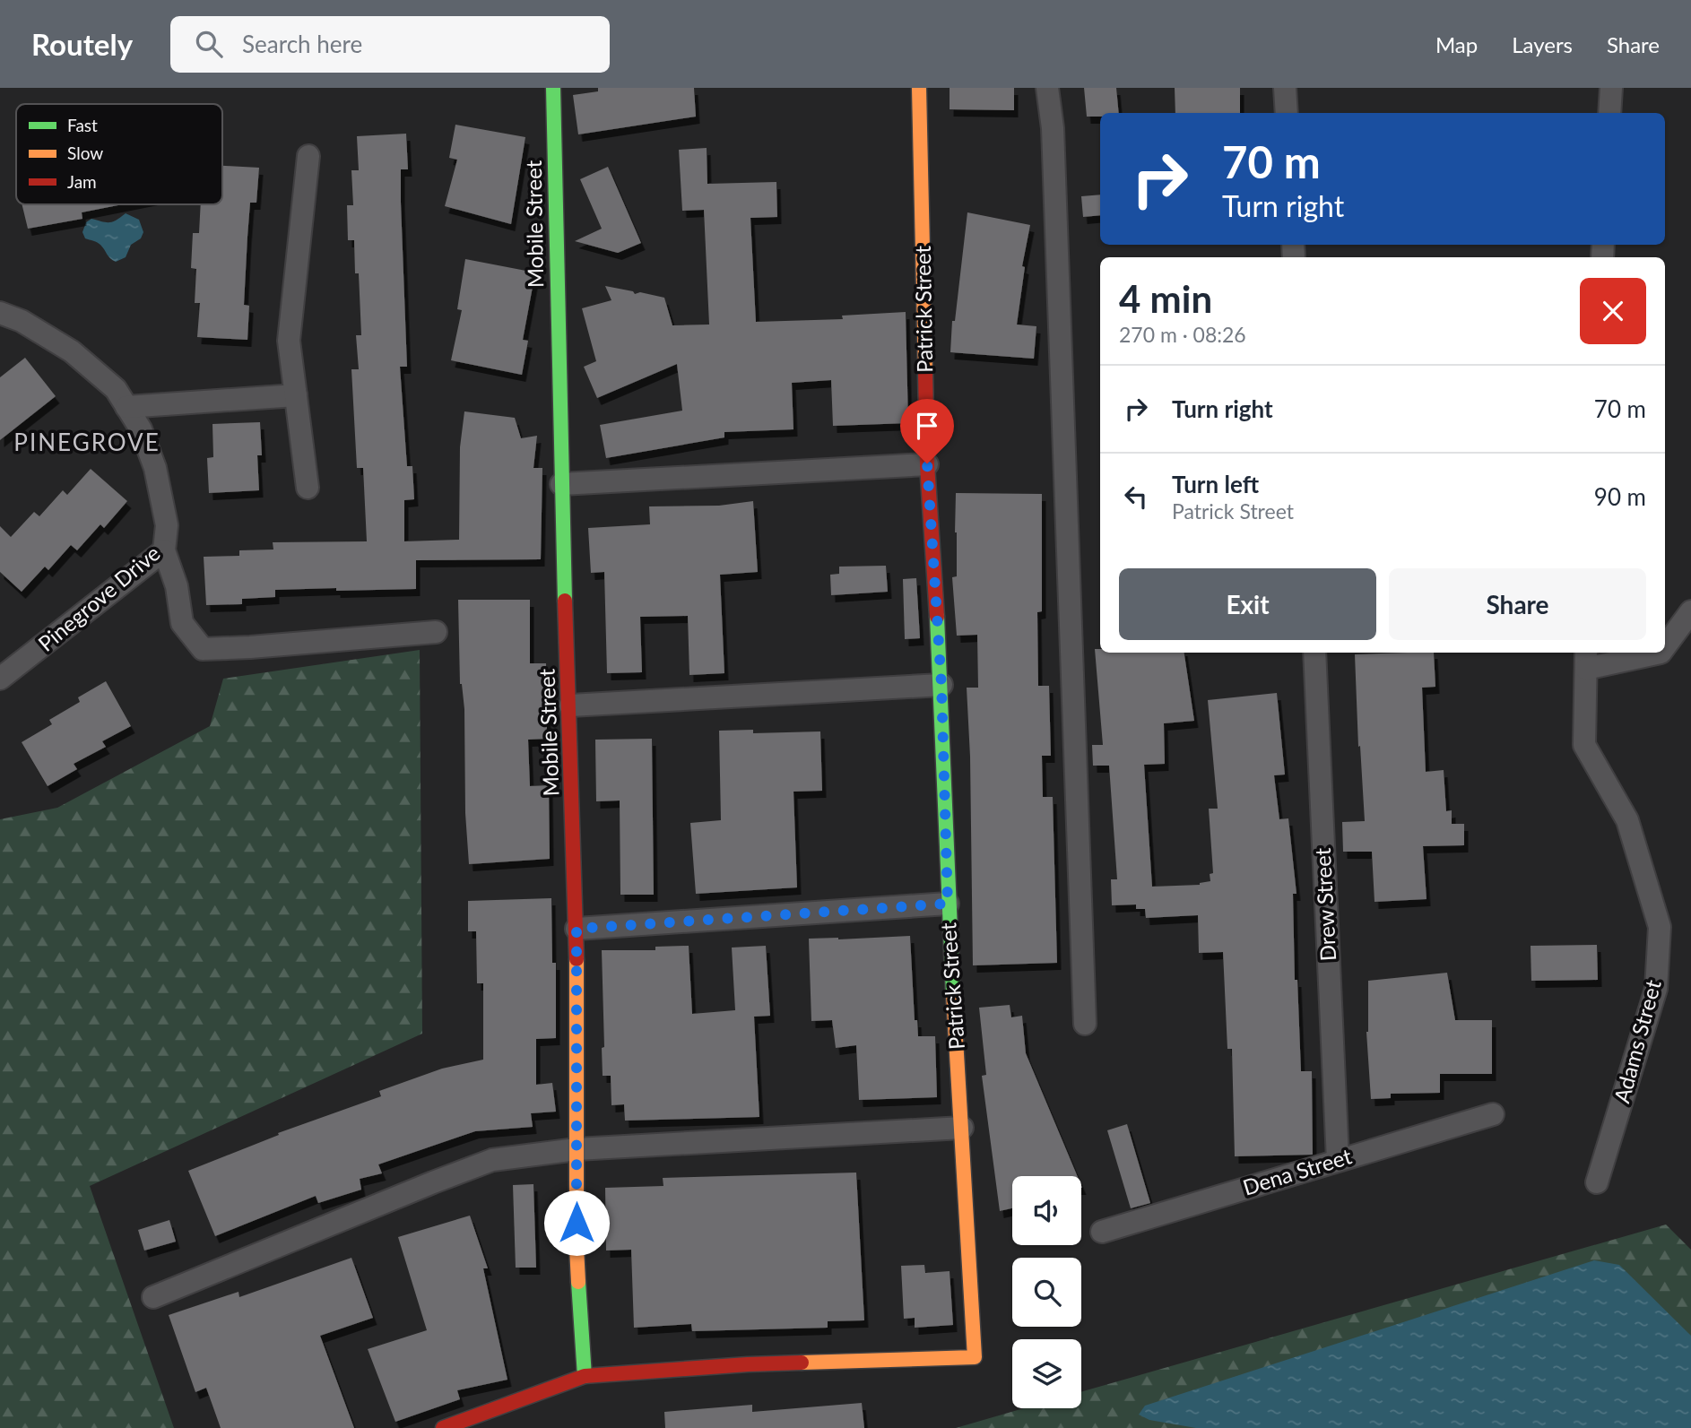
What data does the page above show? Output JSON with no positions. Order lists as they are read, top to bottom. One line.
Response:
{"streets":{"street":["Mobile Street","Patrick Street","Pinegrove Drive","Drew Street","Adams Street","Dena Street"]},"crossings":[["Mobile Street","Patrick Street"],["Drew Street","Dena Street"]],"districts":["PINEGROVE"],"legend":["Fast","Slow","Jam"],"page":{"header":"Routely","search":"Search here","nav":["Map","Layers","Share"],"turn":["70 m","Turn right"],"heading":["4 min","270 m · 08:26"],"list":[{"name":"Turn right","value":"70 m"},{"name":"Turn left","note":"Patrick Street","value":"90 m"}],"buttons":["Exit","Share"]}}
